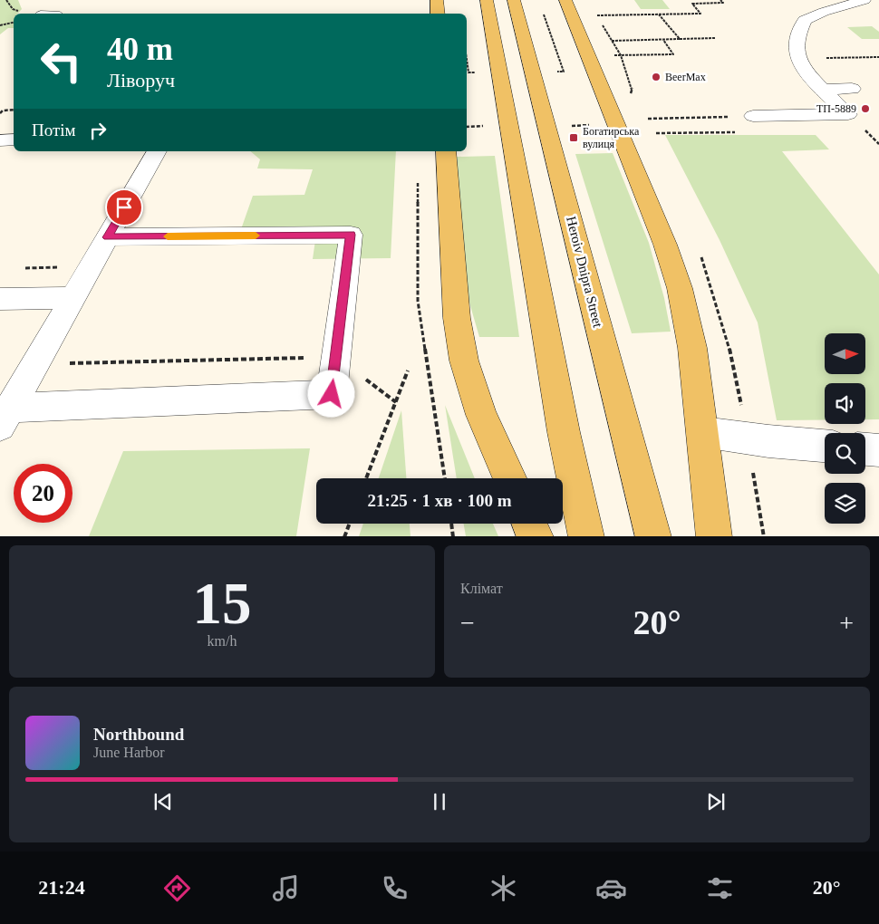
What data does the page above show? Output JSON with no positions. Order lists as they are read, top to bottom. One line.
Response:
{"streets":{"main road":["Heroiv Dnipra Street"]},"places":{"other":["BeerMax","ТП-5889"],"transit":["Богатирська вулиця"]},"north":"right","page":{"turn":["40 m","Ліворуч"],"then":"Потім","limit":"20","trip":"21:25 · 1 хв · 100 m","tile":[["15","km/h"],"Клімат"],"heat":["−","20°","+"],"song":["Northbound","June Harbor"],"tabs":["21:24","20°"]}}
